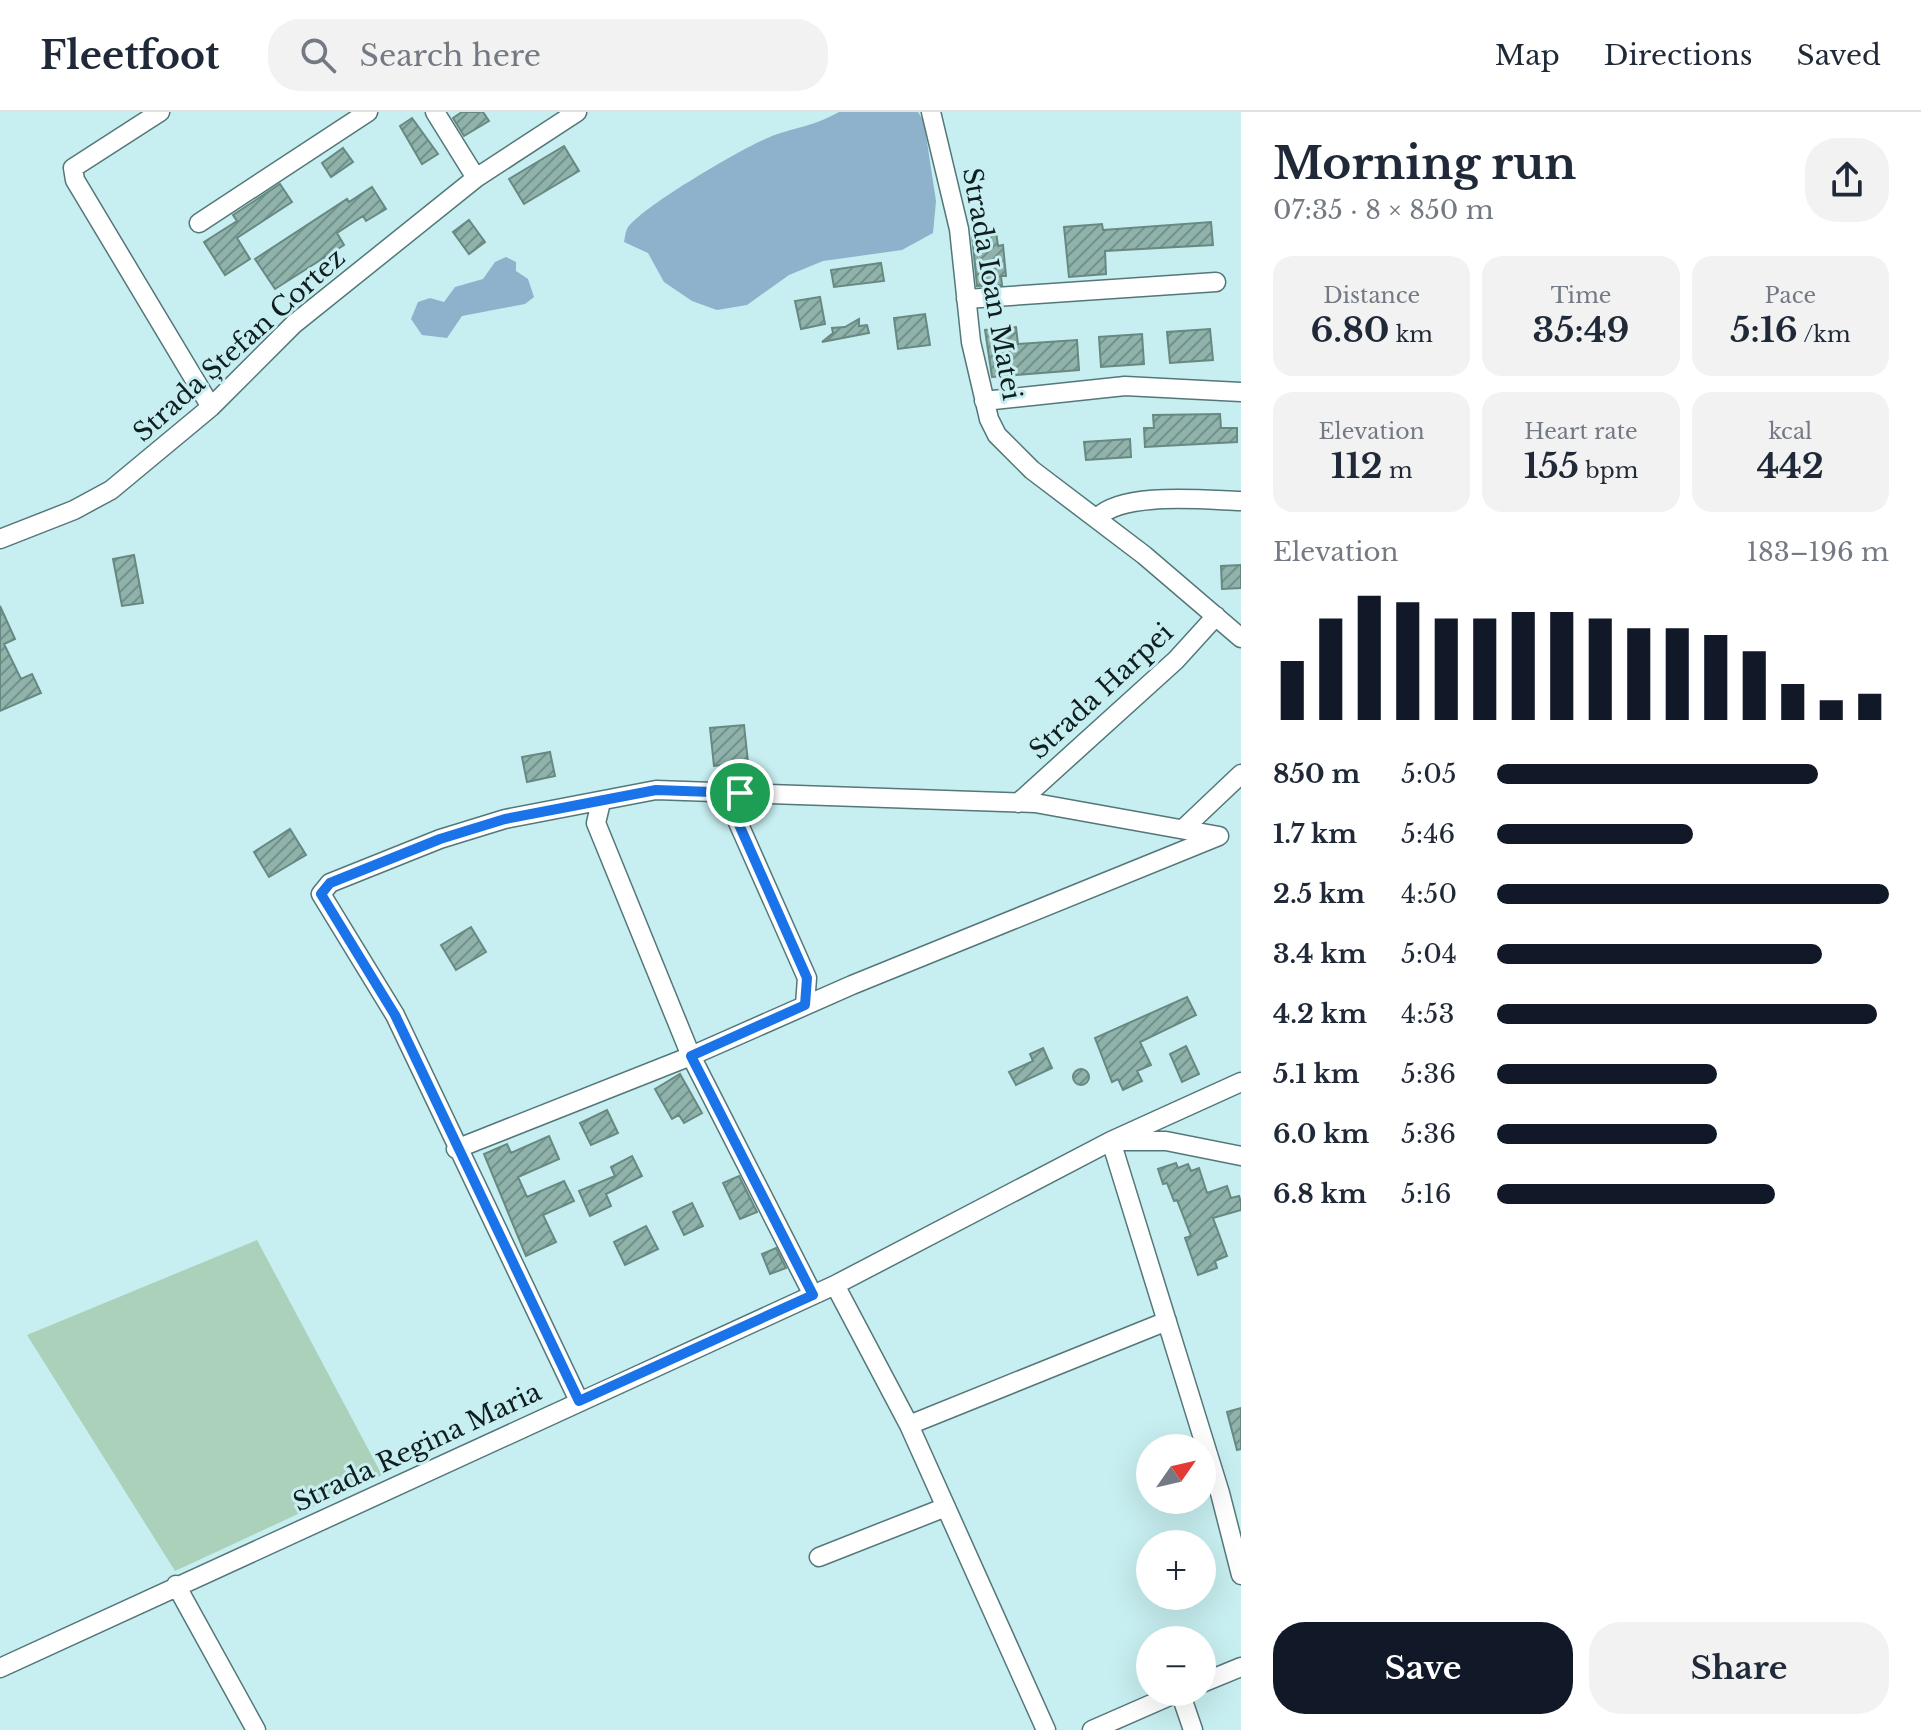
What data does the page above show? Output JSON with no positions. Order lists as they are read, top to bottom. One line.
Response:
{"streets":{"street":["Strada Ioan Matei","Strada Ștefan Cortez","Strada Harpei","Strada Regina Maria"]},"crossings":[["Strada Ioan Matei","Strada Harpei"]],"north":"top right","page":{"header":"Fleetfoot","search":"Search here","nav":["Map","Directions","Saved"],"heading":["Morning run","07:35 · 8 × 850 m"],"stats":[["Distance","6.80 km"],["Time","35:49"],["Pace","5:16 /km"],["Elevation","112 m"],["Heart rate","155 bpm"],["kcal","442"]],"chart":["Elevation","183–196 m"],"list":[{"name":"850 m","note":"5:05"},{"name":"1.7 km","note":"5:46"},{"name":"2.5 km","note":"4:50"},{"name":"3.4 km","note":"5:04"},{"name":"4.2 km","note":"4:53"},{"name":"5.1 km","note":"5:36"},{"name":"6.0 km","note":"5:36"},{"name":"6.8 km","note":"5:16"}],"map_buttons":["+","−"],"buttons":["Save","Share"]}}
